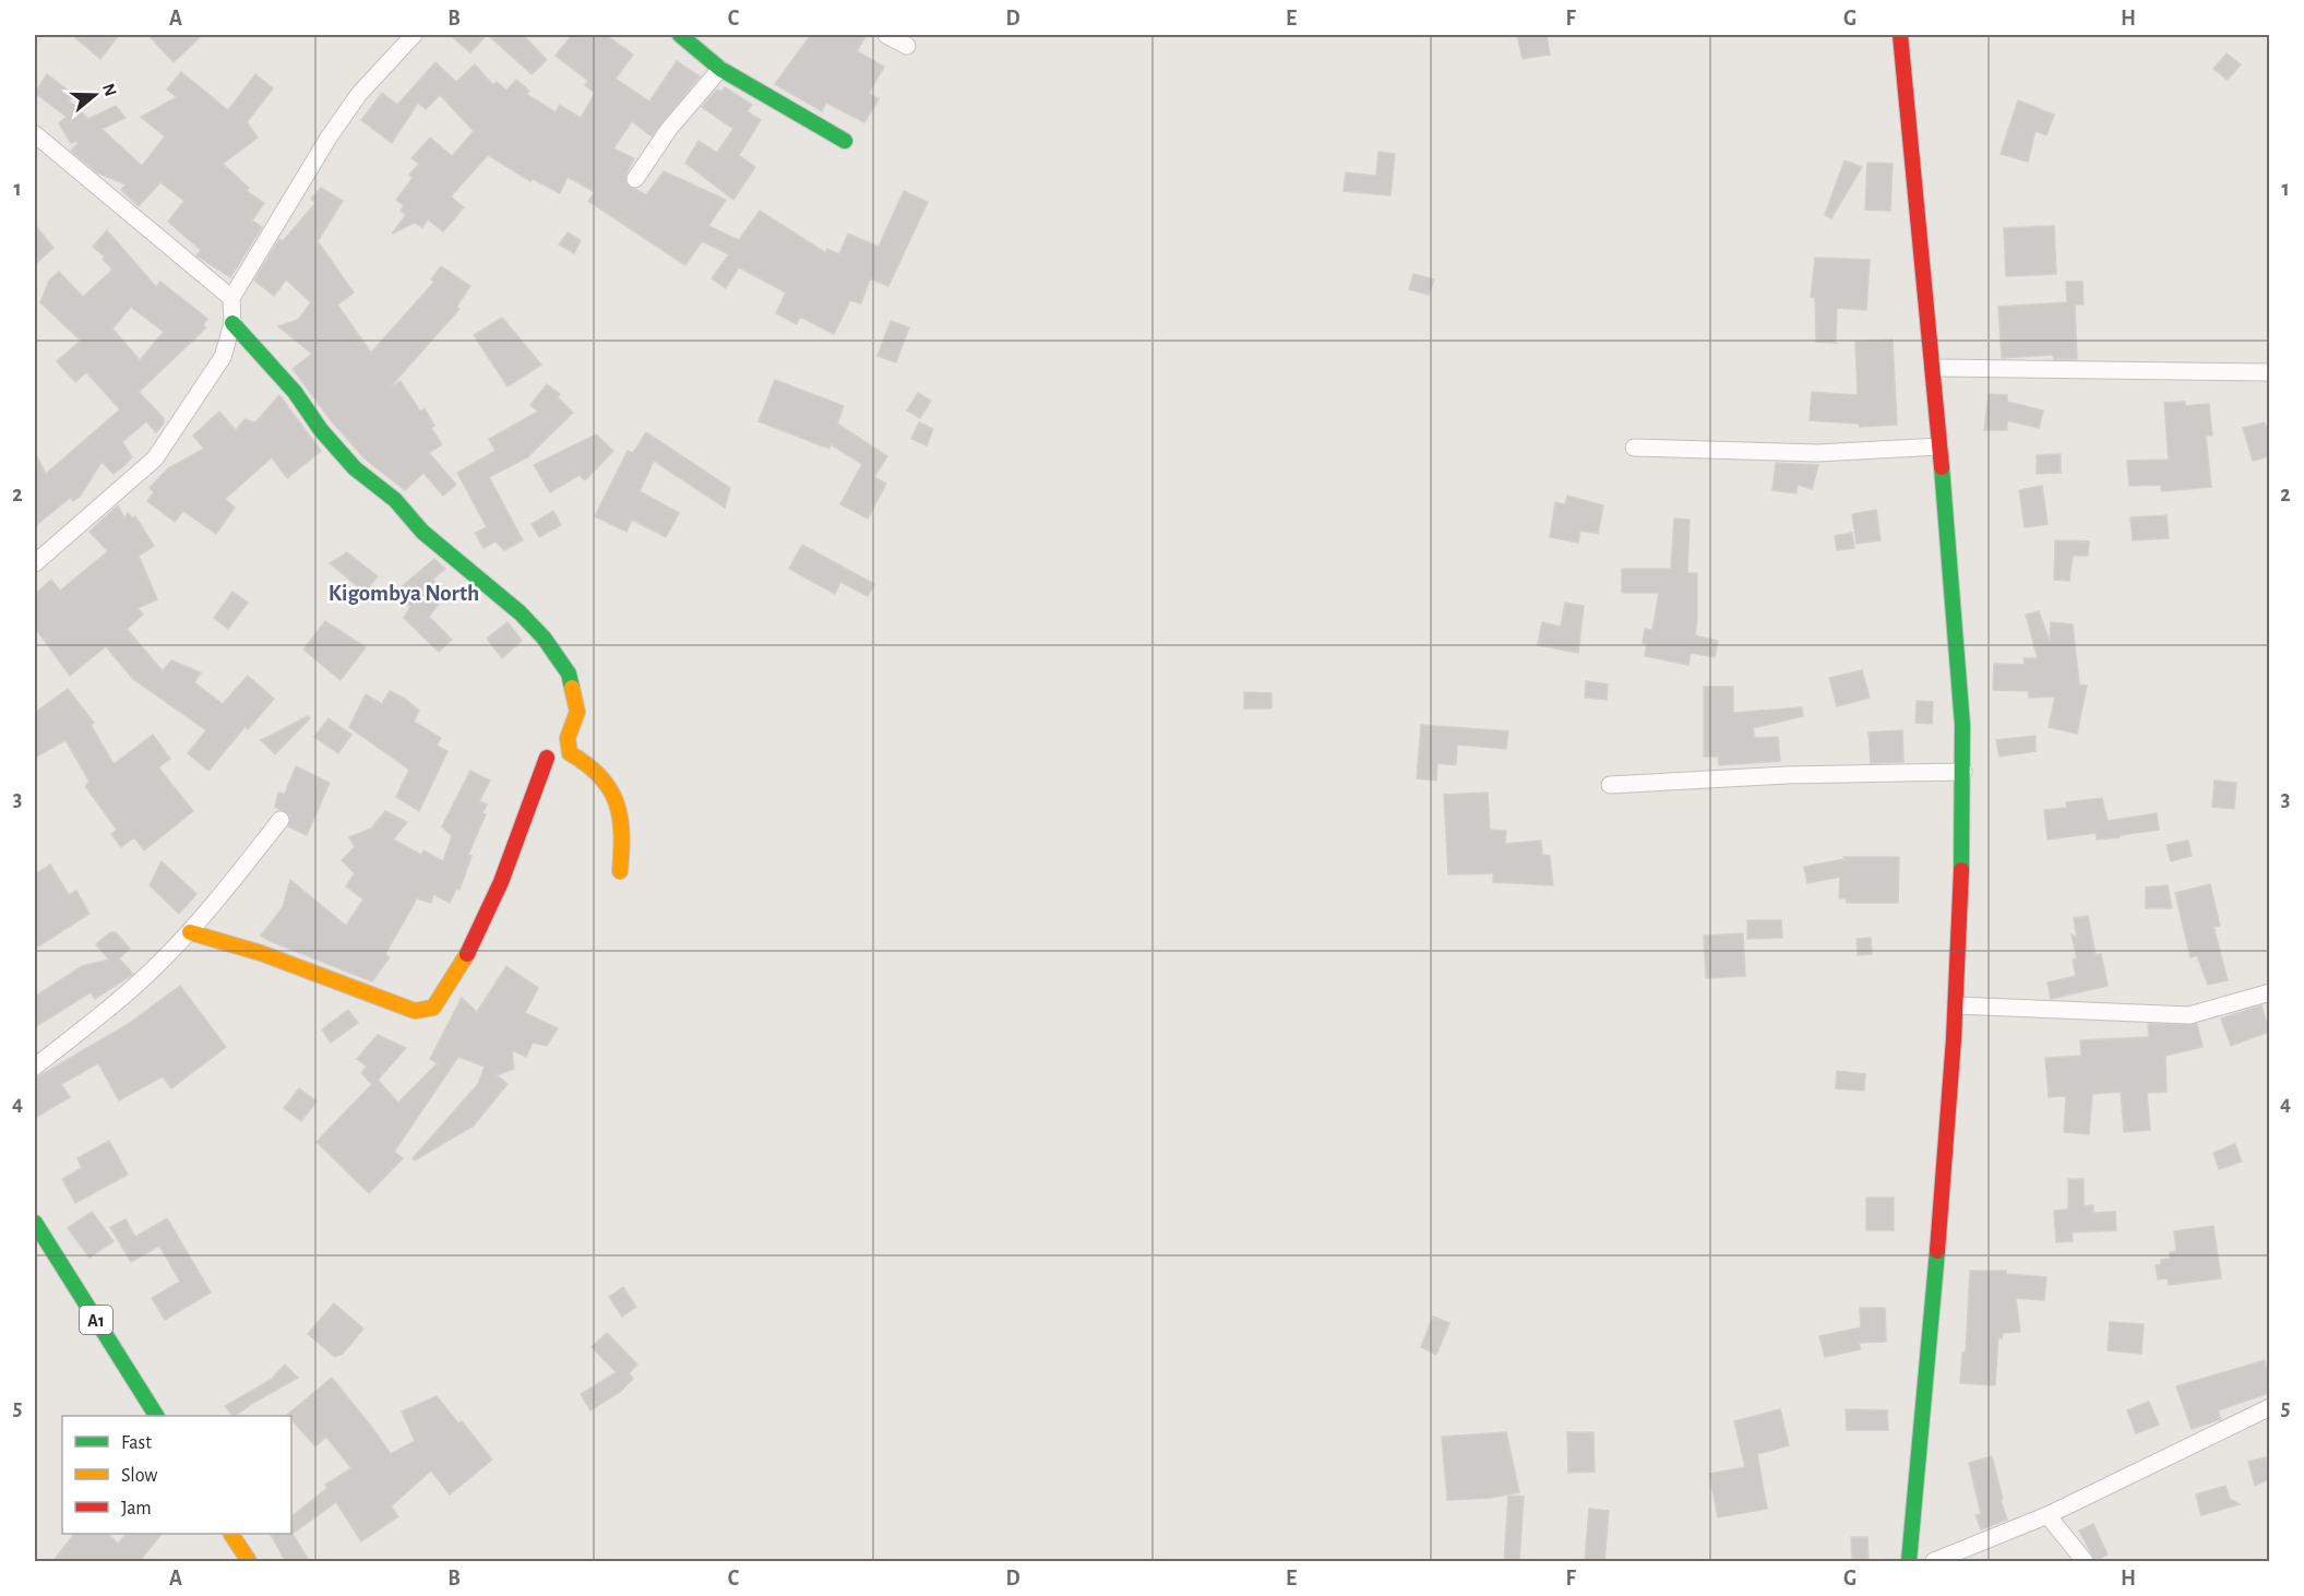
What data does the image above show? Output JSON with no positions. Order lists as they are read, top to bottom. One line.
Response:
{"streets":{"main road":["A1"]},"districts":["Kigombya North"],"legend":["Fast","Slow","Jam"],"north":"right","grid":{"columns":["A","B","C","D","E","F","G","H"],"rows":["1","2","3","4","5"]}}
